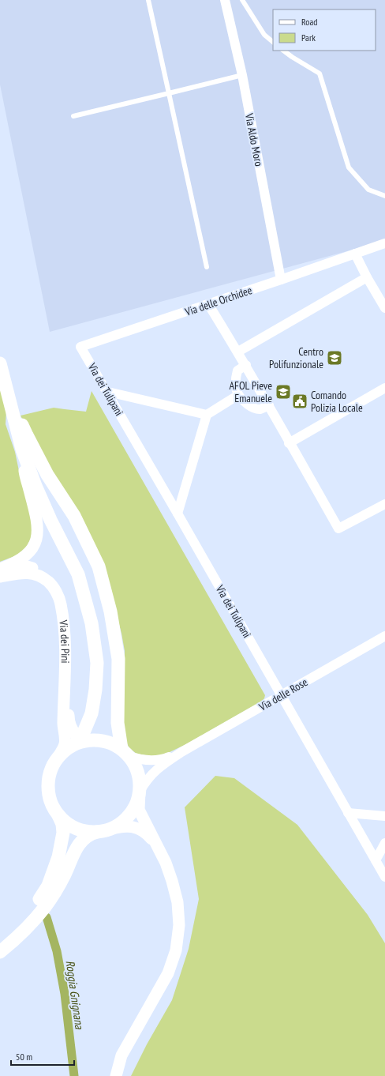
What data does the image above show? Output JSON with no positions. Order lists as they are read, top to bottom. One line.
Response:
{"streets":{"street":["Via Aldo Moro","Via delle Orchidee","Via dei Tulipani","Via dei Pini","Via delle Rose"]},"crossings":[["Via Aldo Moro","Via delle Orchidee"],["Via delle Orchidee","Via dei Tulipani"],["Via dei Tulipani","Via delle Rose"],["Via dei Pini","Via delle Rose"]],"water":["Roggia Gnignana"],"places":{"school or university":["Centro Polifunzionale","AFOL Pieve Emanuele"],"public building":["Comando Polizia Locale"]},"legend":["Road","Park"],"scale_bar":"50 m"}
